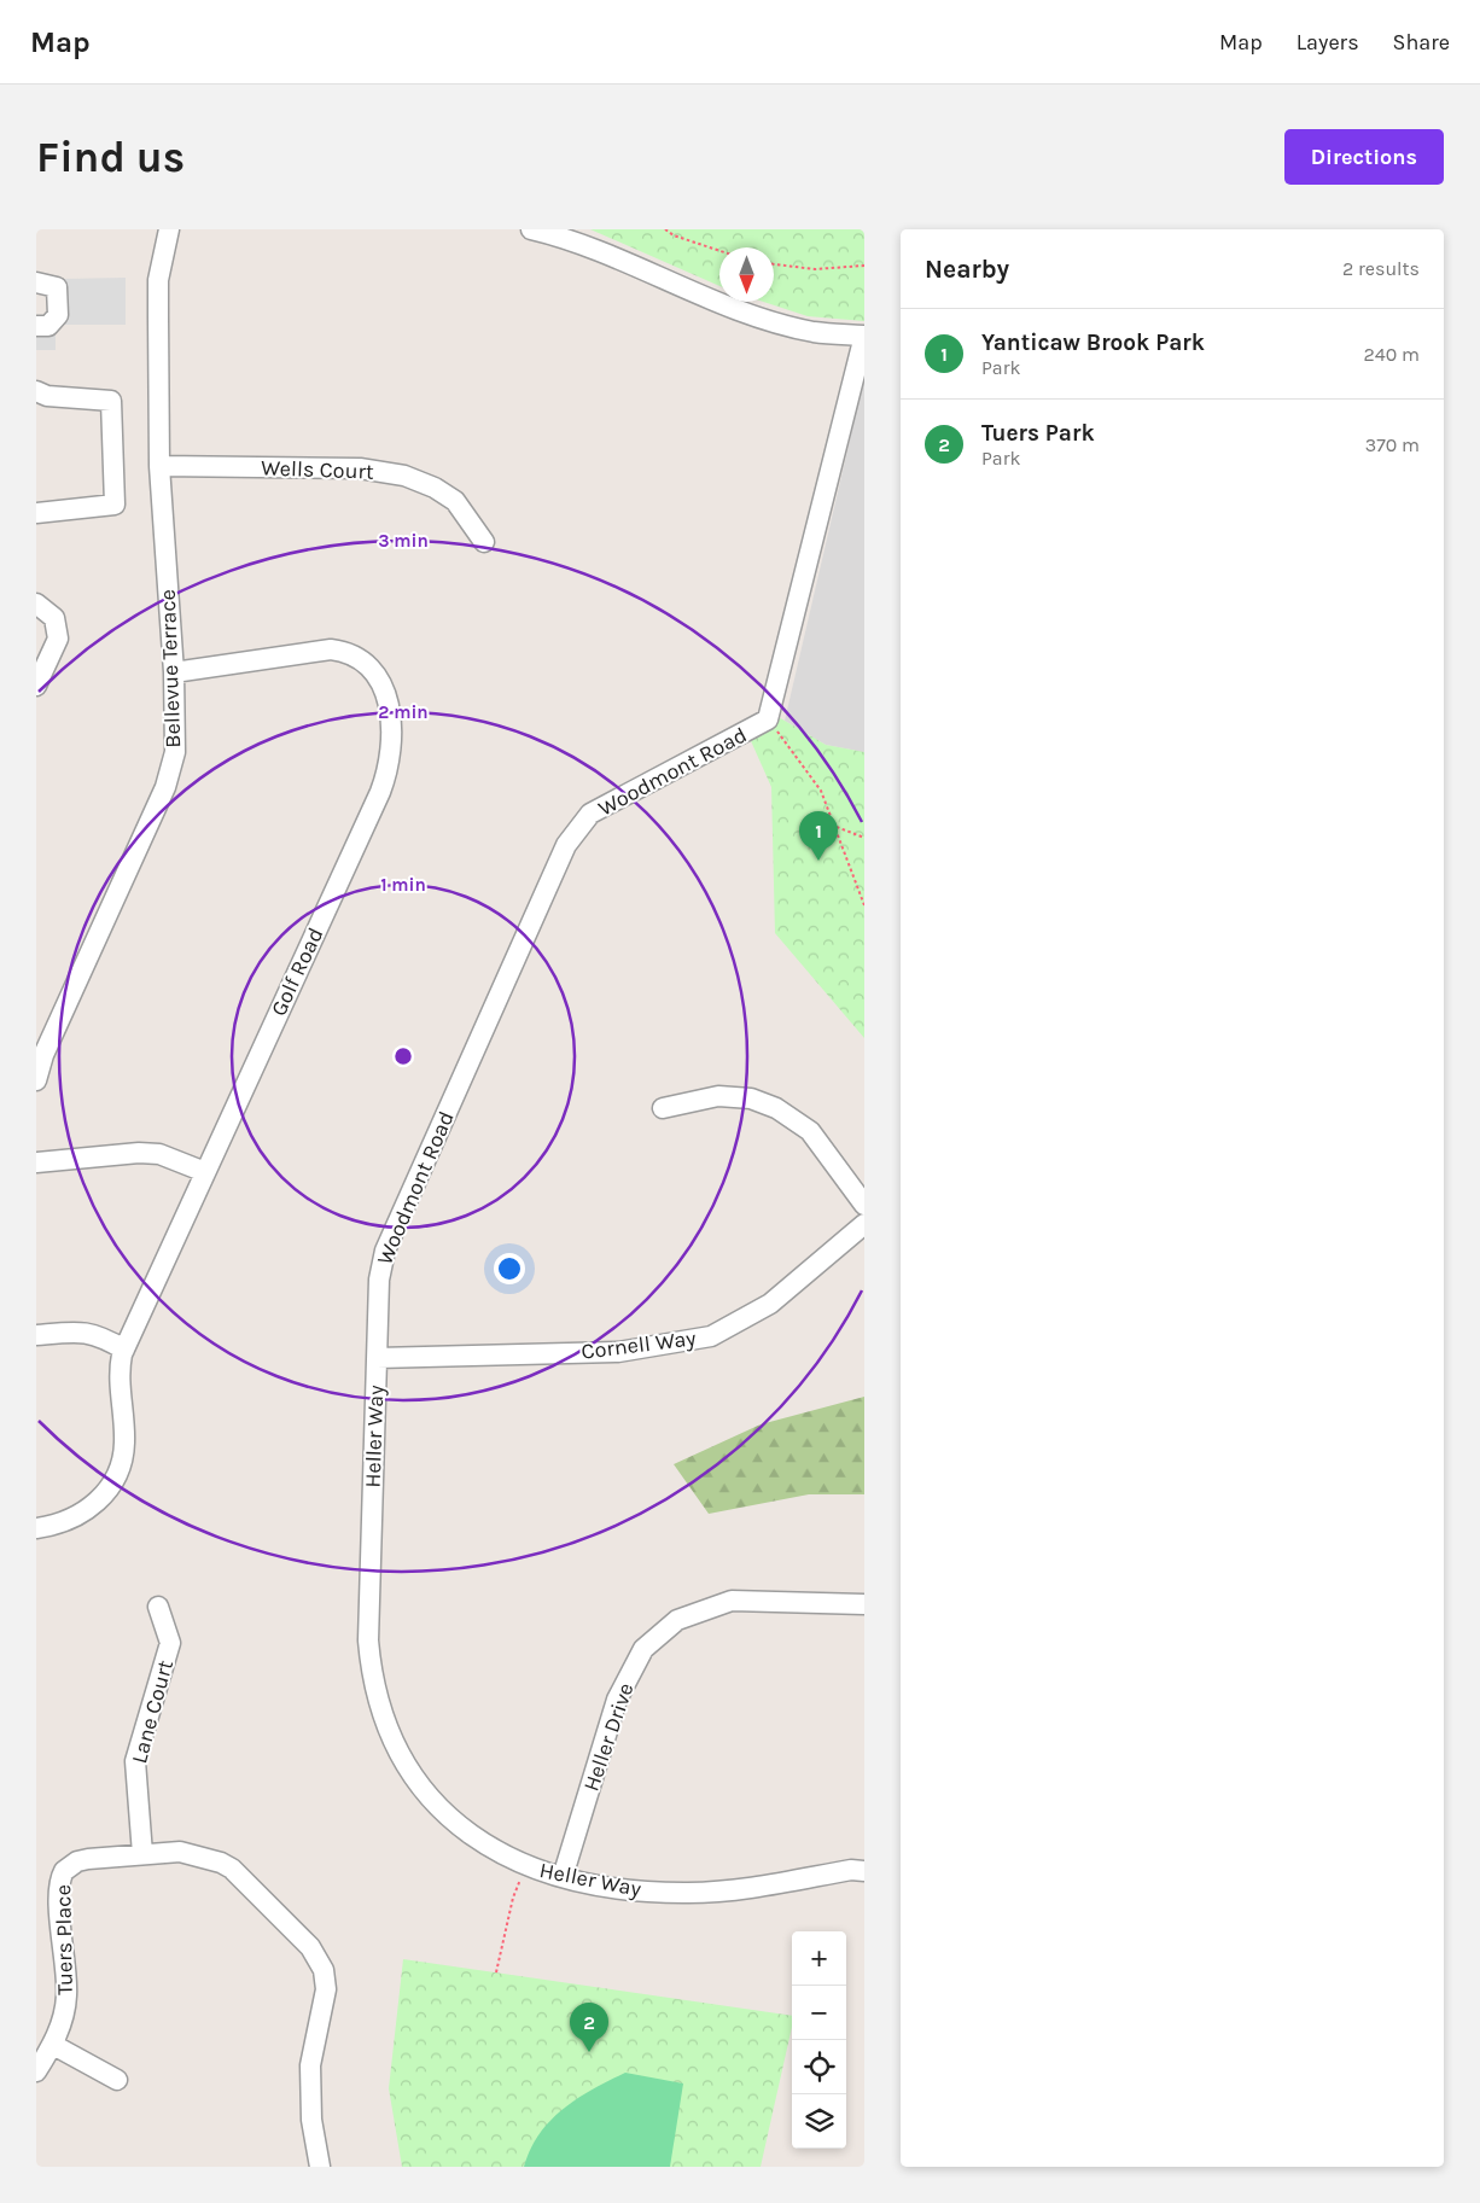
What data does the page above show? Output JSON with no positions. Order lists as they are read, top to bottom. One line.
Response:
{"streets":{"street":["Wells Court","Bellevue Terrace","Woodmont Road","Golf Road","Cornell Way","Heller Way","Lane Court","Heller Drive","Tuers Place"]},"crossings":[["Wells Court","Bellevue Terrace"],["Bellevue Terrace","Golf Road"],["Woodmont Road","Cornell Way"],["Woodmont Road","Heller Way"],["Cornell Way","Heller Way"],["Heller Way","Heller Drive"],["Lane Court","Tuers Place"]],"north":"bottom","page":{"header":"Map","nav":["Map","Layers","Share"],"buttons":"Directions","title":"Find us","heading":["Nearby","2 results"],"list":[{"mark":"1","name":"Yanticaw Brook Park","note":"Park","value":"240 m"},{"mark":"2","name":"Tuers Park","note":"Park","value":"370 m"}],"pins":["1","2"],"map_buttons":["+","−"]},"rings":["3 min","2 min","1 min"]}
